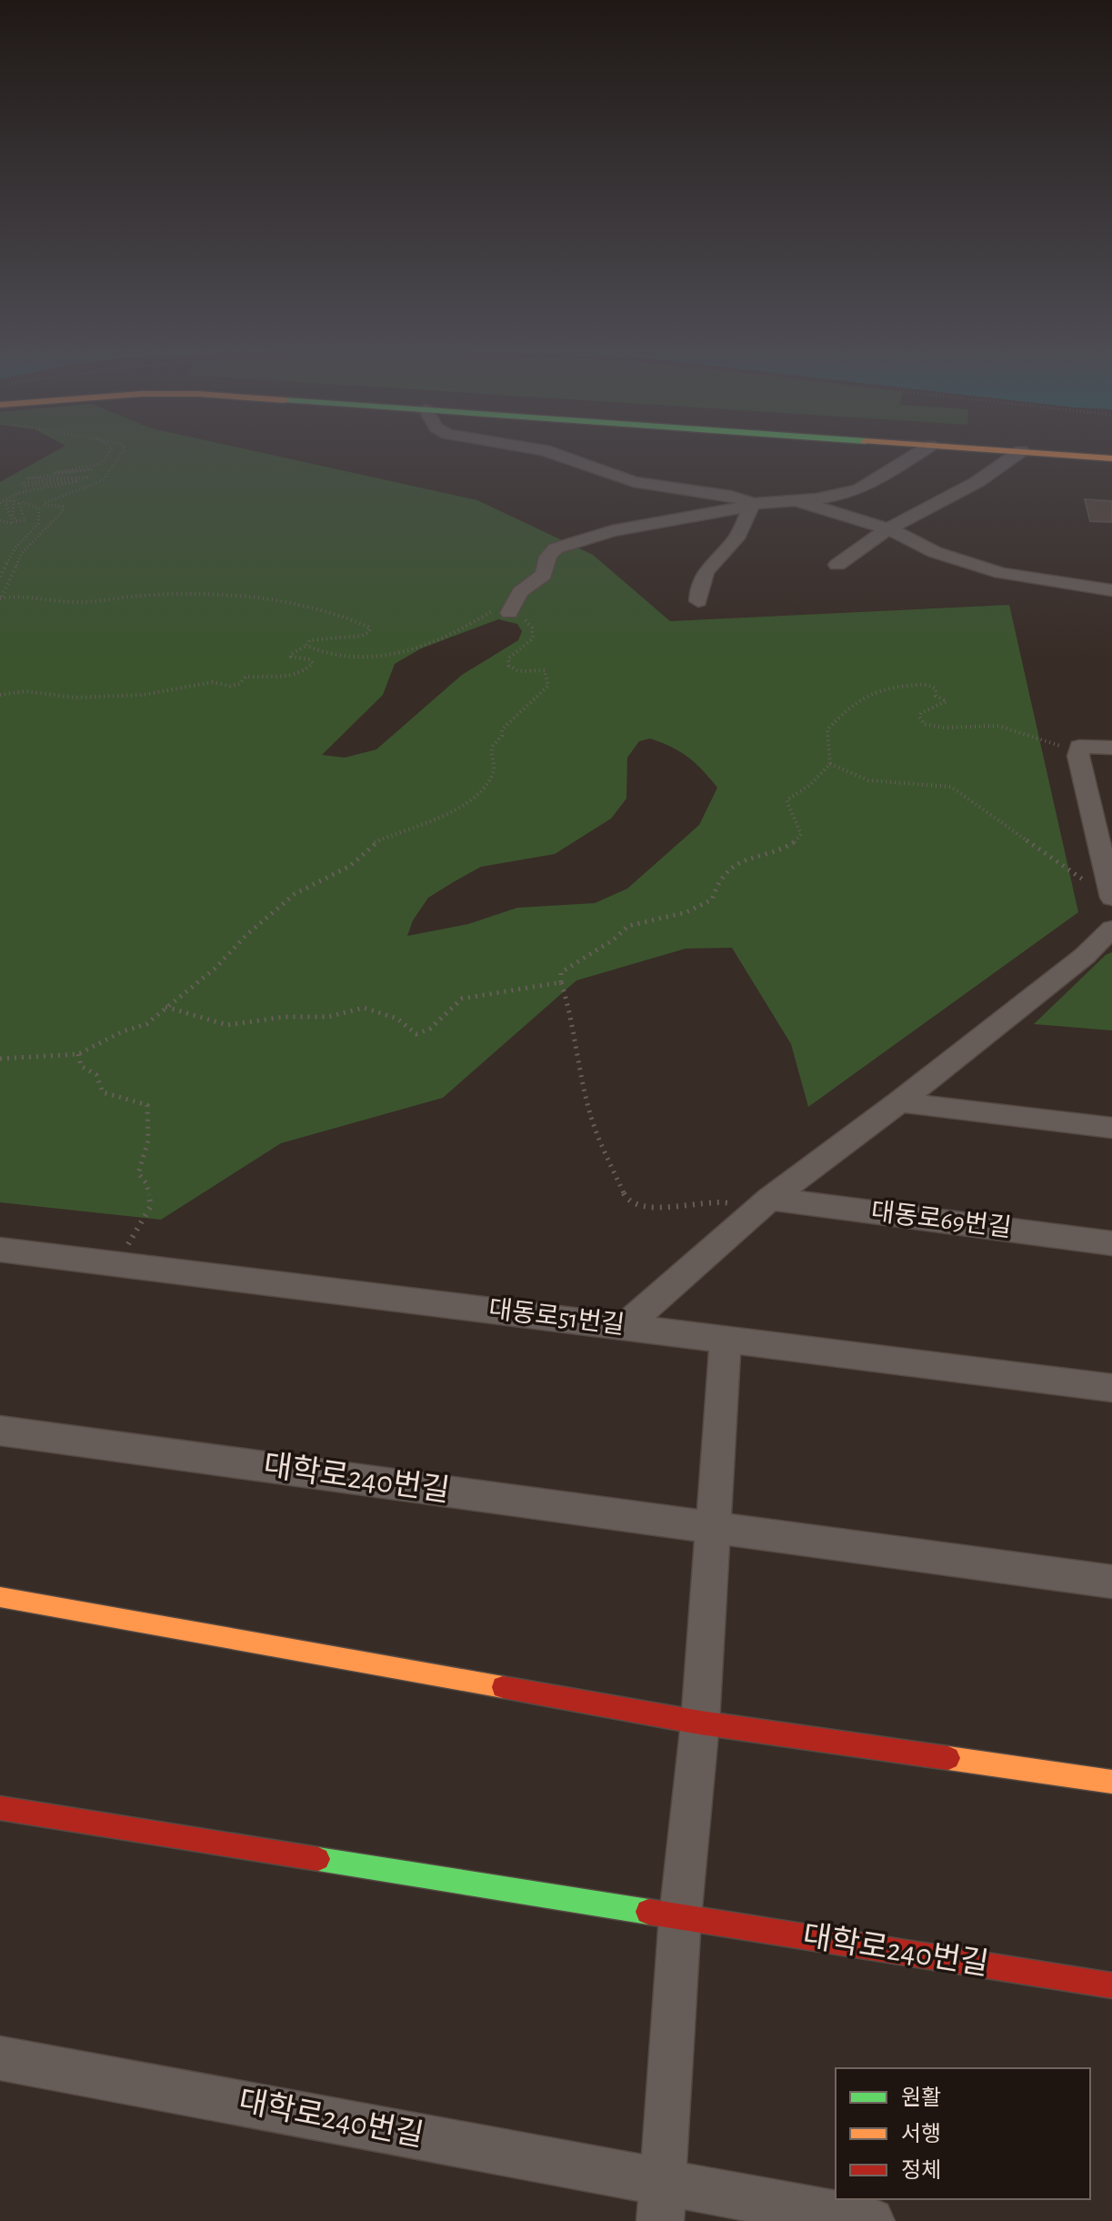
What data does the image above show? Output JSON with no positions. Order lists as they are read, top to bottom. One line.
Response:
{"streets":{"main road":["대학로240번길"],"street":["대동로69번길","대동로51번길"]},"legend":["원활","서행","정체"]}
